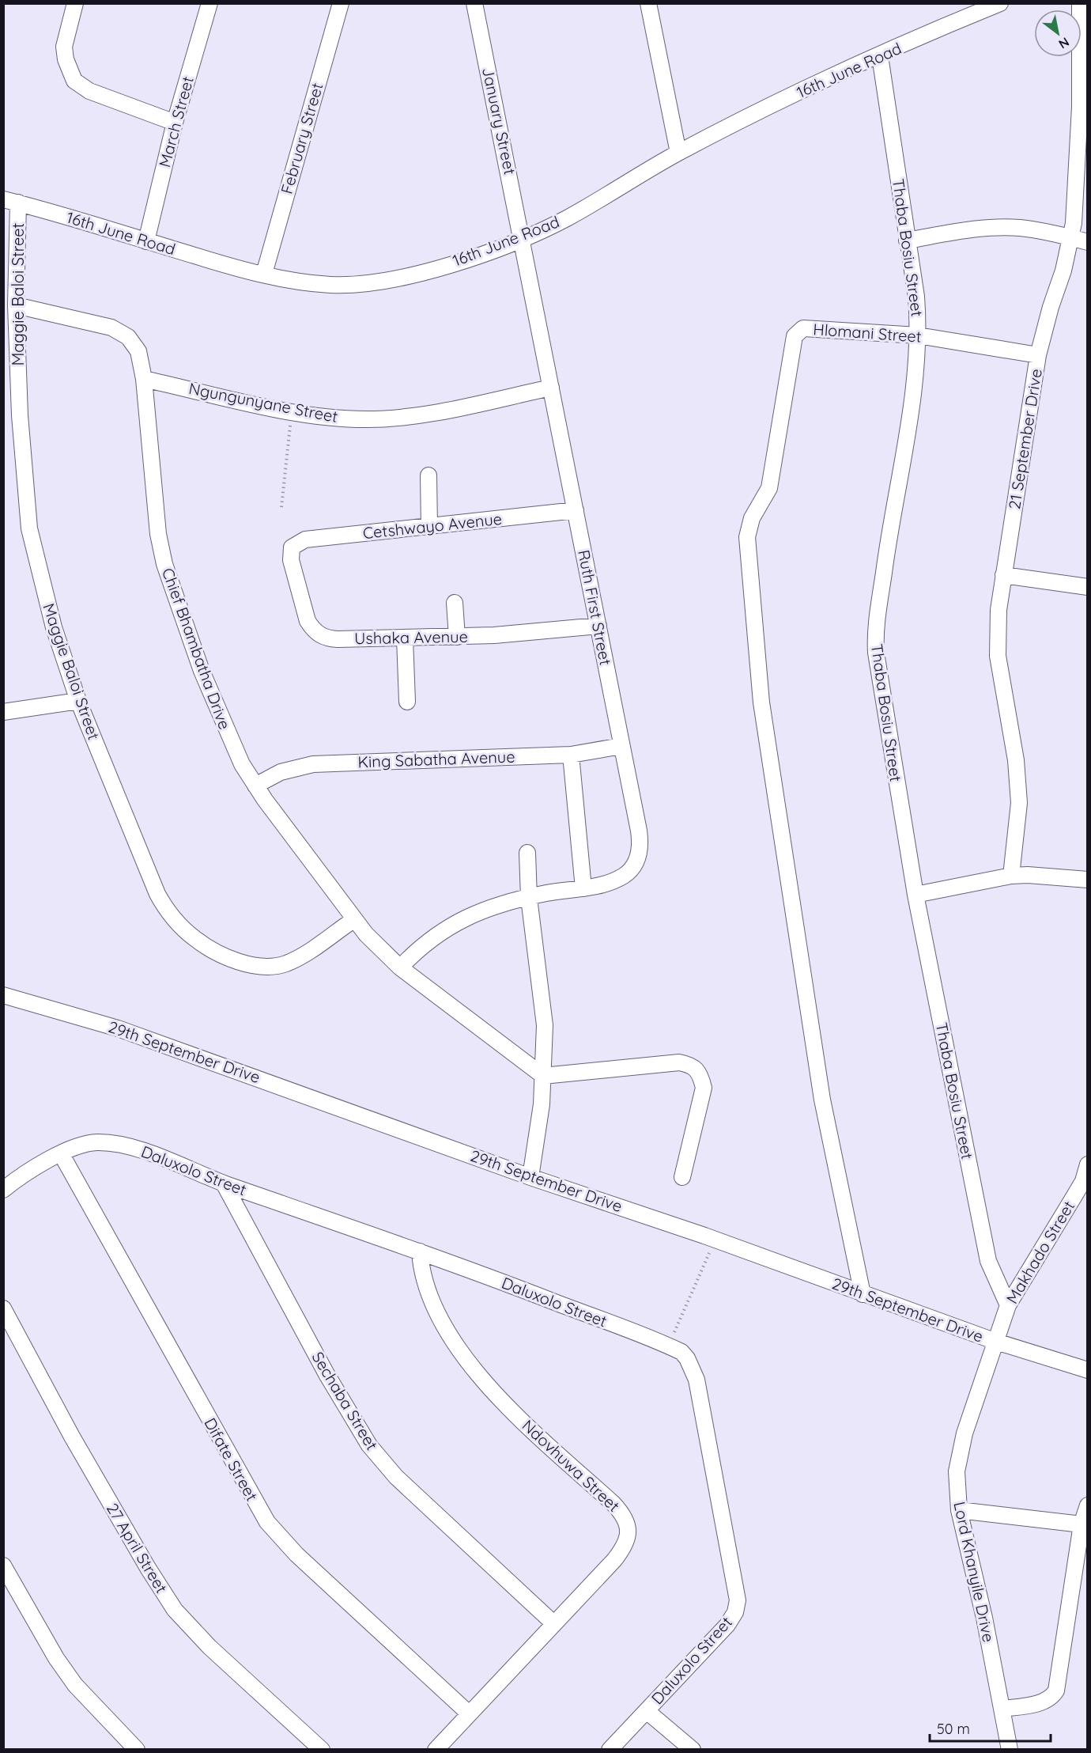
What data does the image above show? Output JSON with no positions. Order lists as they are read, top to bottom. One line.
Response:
{"streets":{"street":["16th June Road","January Street","March Street","February Street","Thaba Bosiu Street","Maggie Baloi Street","Hlomani Street","Ngungunyane Street","21 September Drive","Cetshwayo Avenue","Ruth First Street","Ushaka Avenue","Chief Bhambatha Drive","King Sabatha Avenue","29th September Drive","Daluxolo Street","Makhado Street","Sechaba Street","Difate Street","Ndovhuwa Street","27 April Street","Lord Khanyile Drive"]},"crossings":[["16th June Road","January Street"],["16th June Road","March Street"],["16th June Road","February Street"],["16th June Road","Thaba Bosiu Street"],["16th June Road","Maggie Baloi Street"],["16th June Road","Ruth First Street"],["January Street","Ruth First Street"],["Thaba Bosiu Street","Hlomani Street"],["Thaba Bosiu Street","Makhado Street"],["Maggie Baloi Street","Chief Bhambatha Drive"],["Hlomani Street","21 September Drive"],["Hlomani Street","29th September Drive"],["Ngungunyane Street","Ruth First Street"],["Ngungunyane Street","Chief Bhambatha Drive"],["Cetshwayo Avenue","Ruth First Street"],["Cetshwayo Avenue","Ushaka Avenue"],["Ruth First Street","Ushaka Avenue"],["Ruth First Street","King Sabatha Avenue"],["Chief Bhambatha Drive","King Sabatha Avenue"],["29th September Drive","Makhado Street"],["29th September Drive","Lord Khanyile Drive"],["Daluxolo Street","Sechaba Street"],["Daluxolo Street","Difate Street"],["Daluxolo Street","Ndovhuwa Street"],["Makhado Street","Lord Khanyile Drive"],["Sechaba Street","Ndovhuwa Street"],["Difate Street","Ndovhuwa Street"]],"scale_bar":"50 m","north":"bottom right"}
